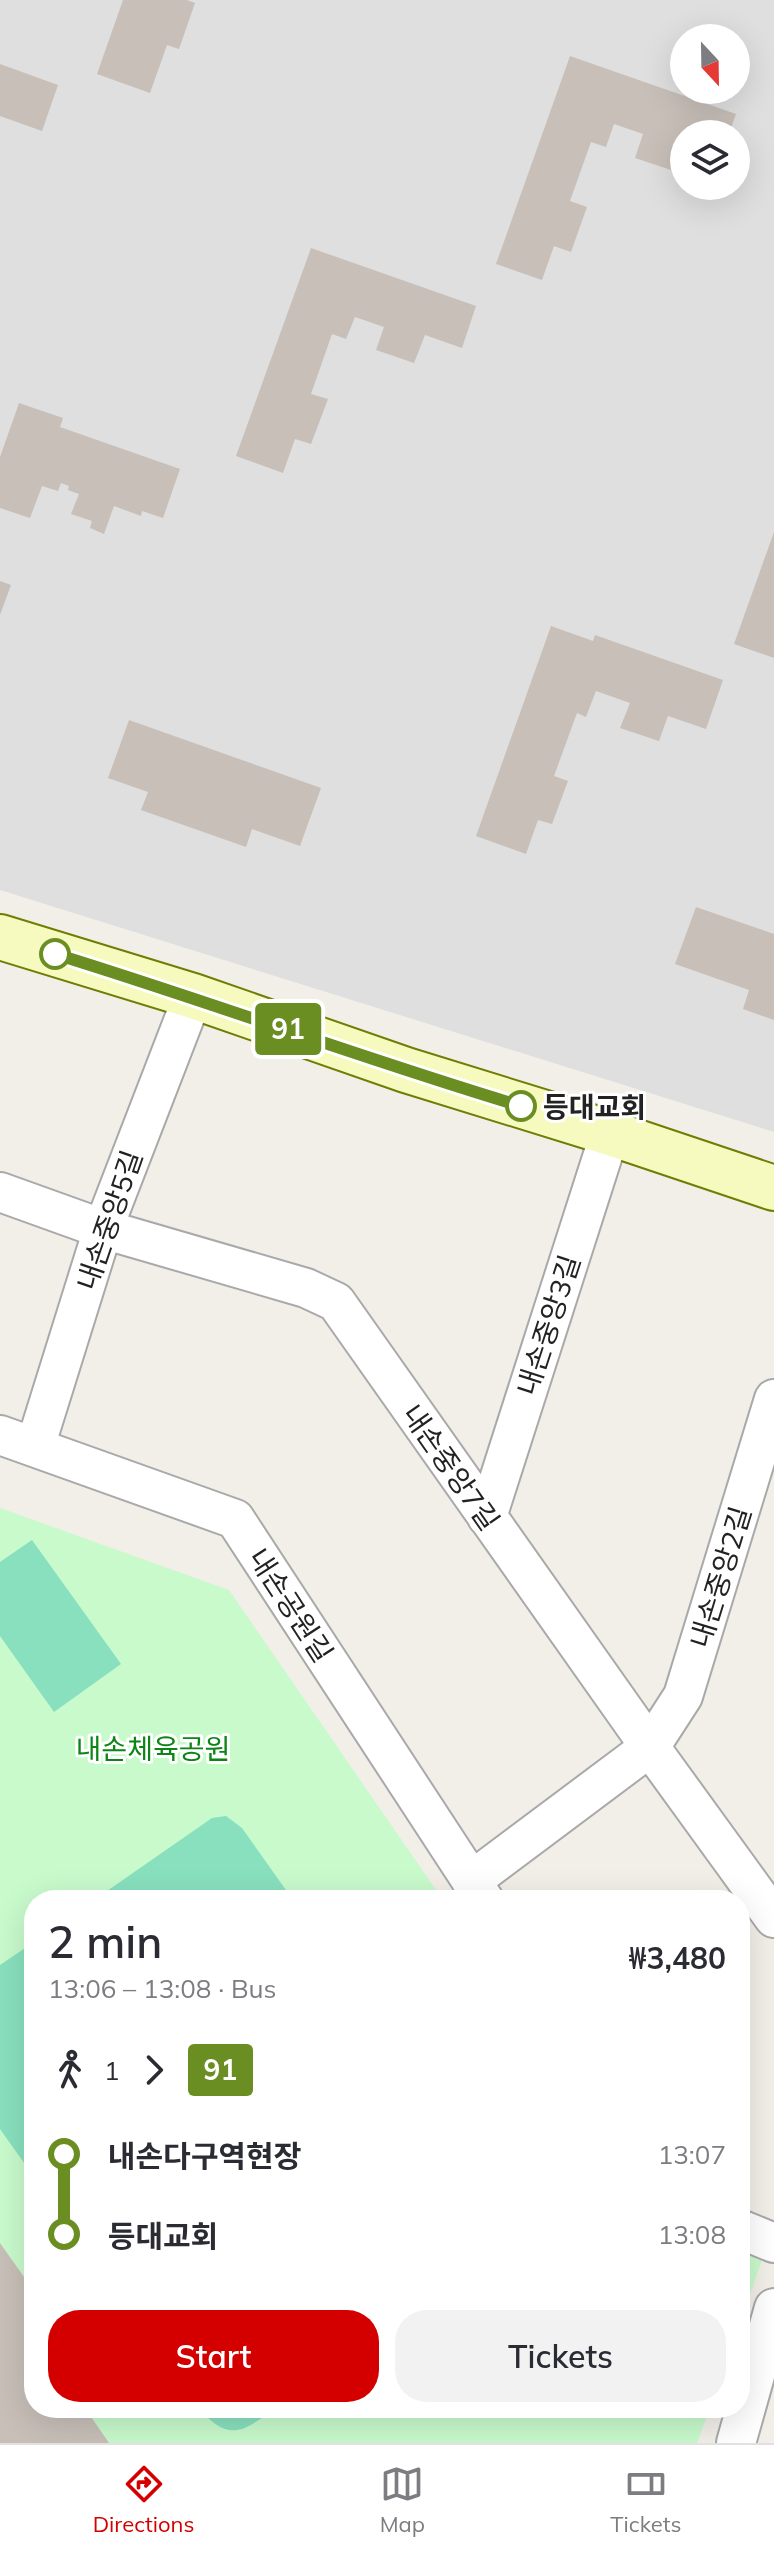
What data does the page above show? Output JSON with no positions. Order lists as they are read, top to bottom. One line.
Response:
{"streets":{"street":["내손중앙5길","내손중앙3길","내손중앙7길","내손중앙2길","내손공원길"]},"crossings":[["내손중앙5길","내손중앙7길"],["내손중앙5길","내손공원길"],["내손중앙3길","내손중앙7길"],["내손중앙7길","내손중앙2길"]],"parks":["내손체육공원"],"places":["등대교회"],"lines":["bus line 91"],"north":"bottom","page":{"on_map":"91","heading":["2 min","13:06 – 13:08 · Bus","₩3,480"],"legs":["1","91"],"list":[{"name":"내손다구역현장","value":"13:07"},{"name":"등대교회","value":"13:08"}],"buttons":["Start","Tickets"],"tabs":["Directions","Map","Tickets"]}}
